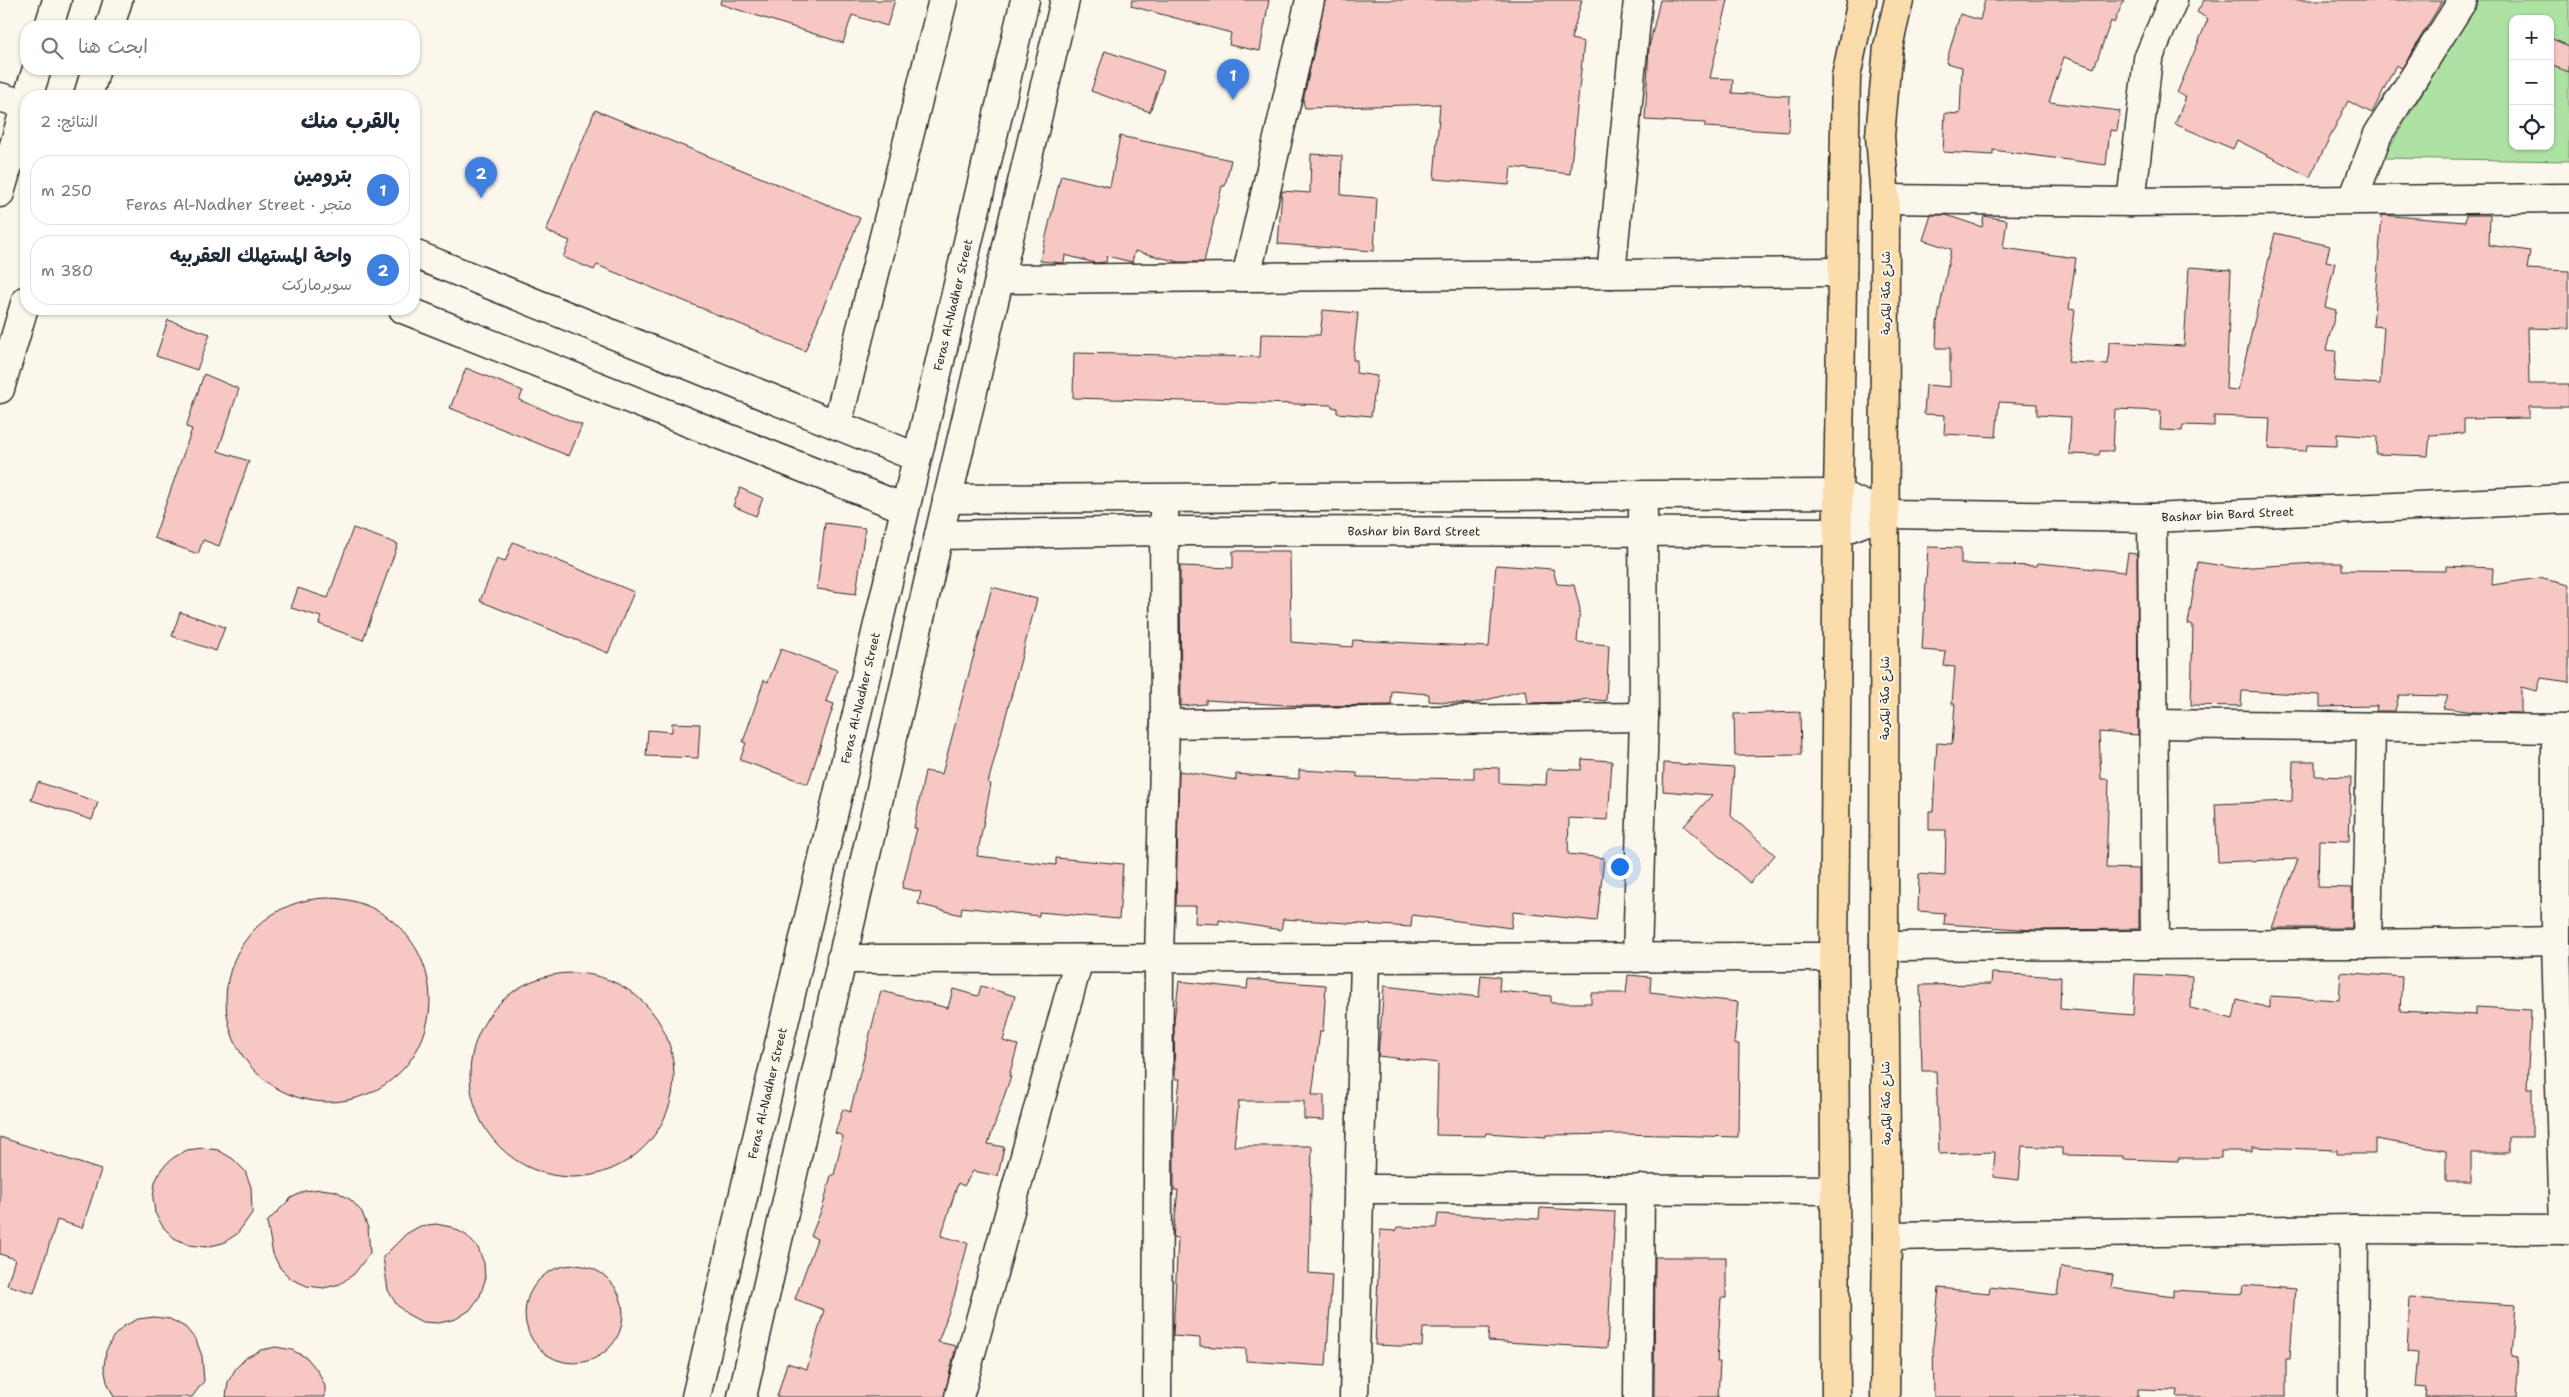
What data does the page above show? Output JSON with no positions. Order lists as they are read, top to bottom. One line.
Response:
{"streets":{"main road":["شارع مكة المكرمة"],"street":["Feras Al-Nadher Street","Bashar bin Bard Street"]},"crossings":[["شارع مكة المكرمة","Bashar bin Bard Street"]],"page":{"map_buttons":["+","−"],"search":"ابحث هنا","pins":["1","2"],"heading":["بالقرب منك","النتائج: 2"],"list":[{"mark":"1","name":"بترومين","note":"متجر · Feras Al-Nadher Street","value":"250 m"},{"mark":"2","name":"واحة المستهلك العقربيه","note":"سوبرماركت","value":"380 m"}]}}
